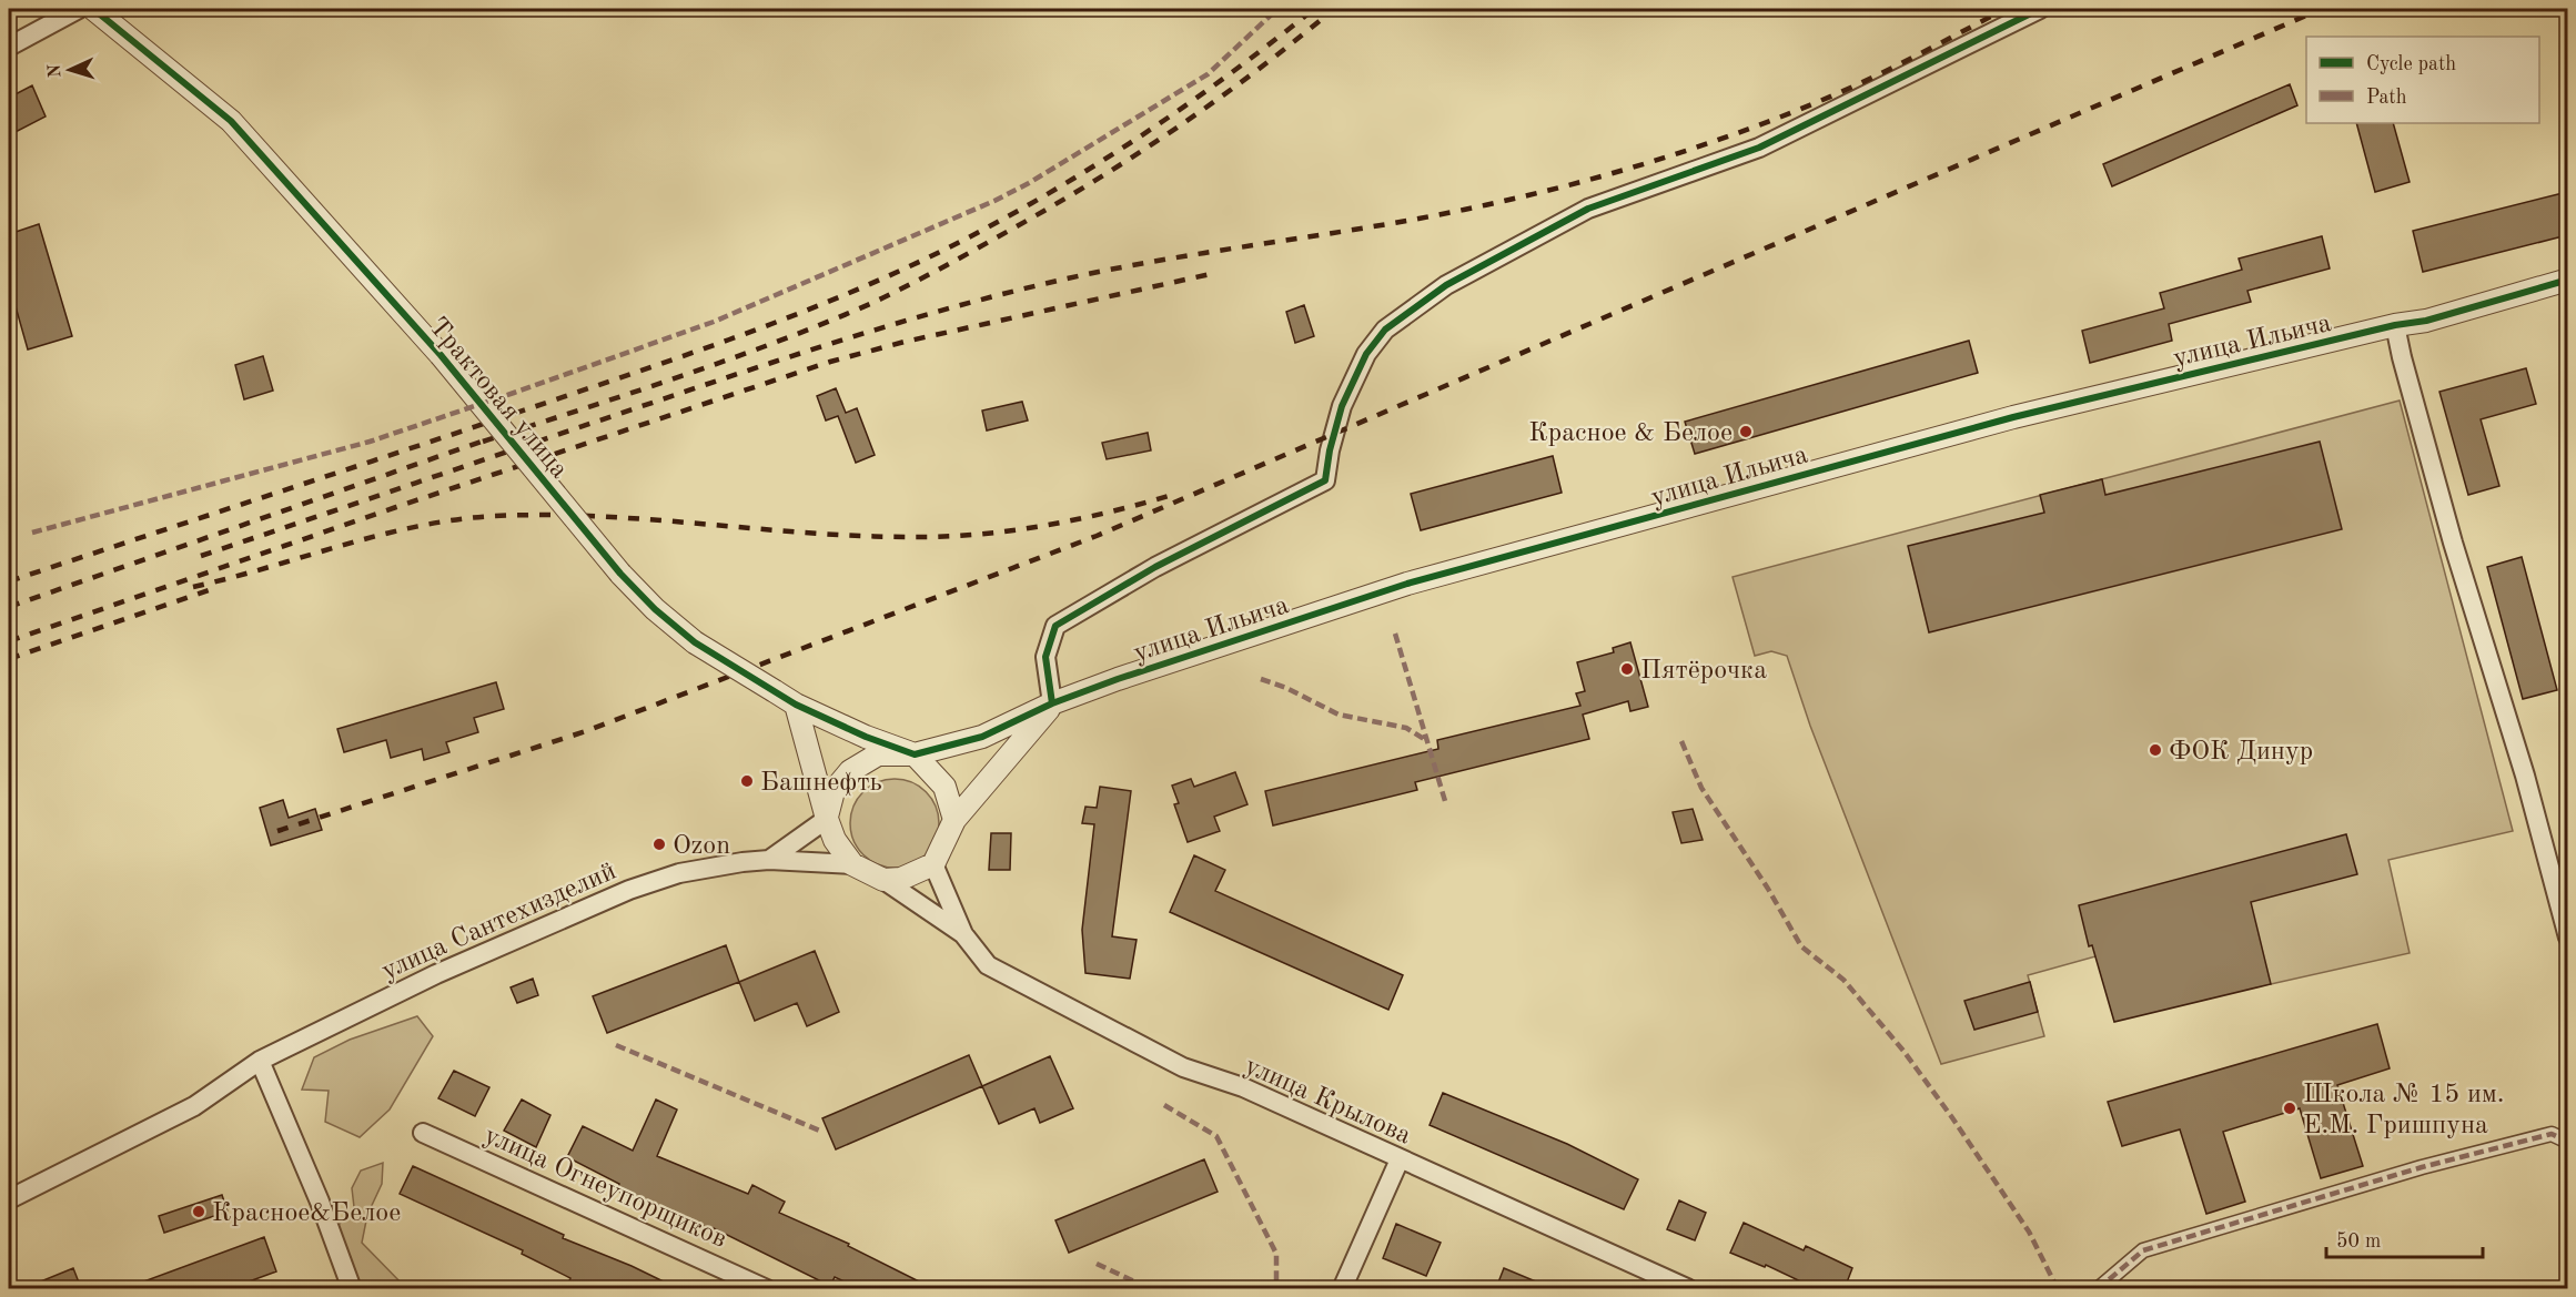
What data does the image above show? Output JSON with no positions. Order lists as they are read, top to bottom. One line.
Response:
{"streets":{"street":["улица Ильича","Трактовая улица","улица Сантехизделий","улица Крылова","улица Огнеупорщиков"]},"crossings":[["улица Ильича","Трактовая улица"],["улица Ильича","улица Сантехизделий"],["Трактовая улица","улица Сантехизделий"]],"places":["Красное & Белое","Пятёрочка","ФОК Динур","Башнефть","Ozon","Школа № 15 им. Е.М. Гришпуна","Красное&Белое"],"legend":["Cycle path","Path"],"scale_bar":"50 m","north":"left"}
